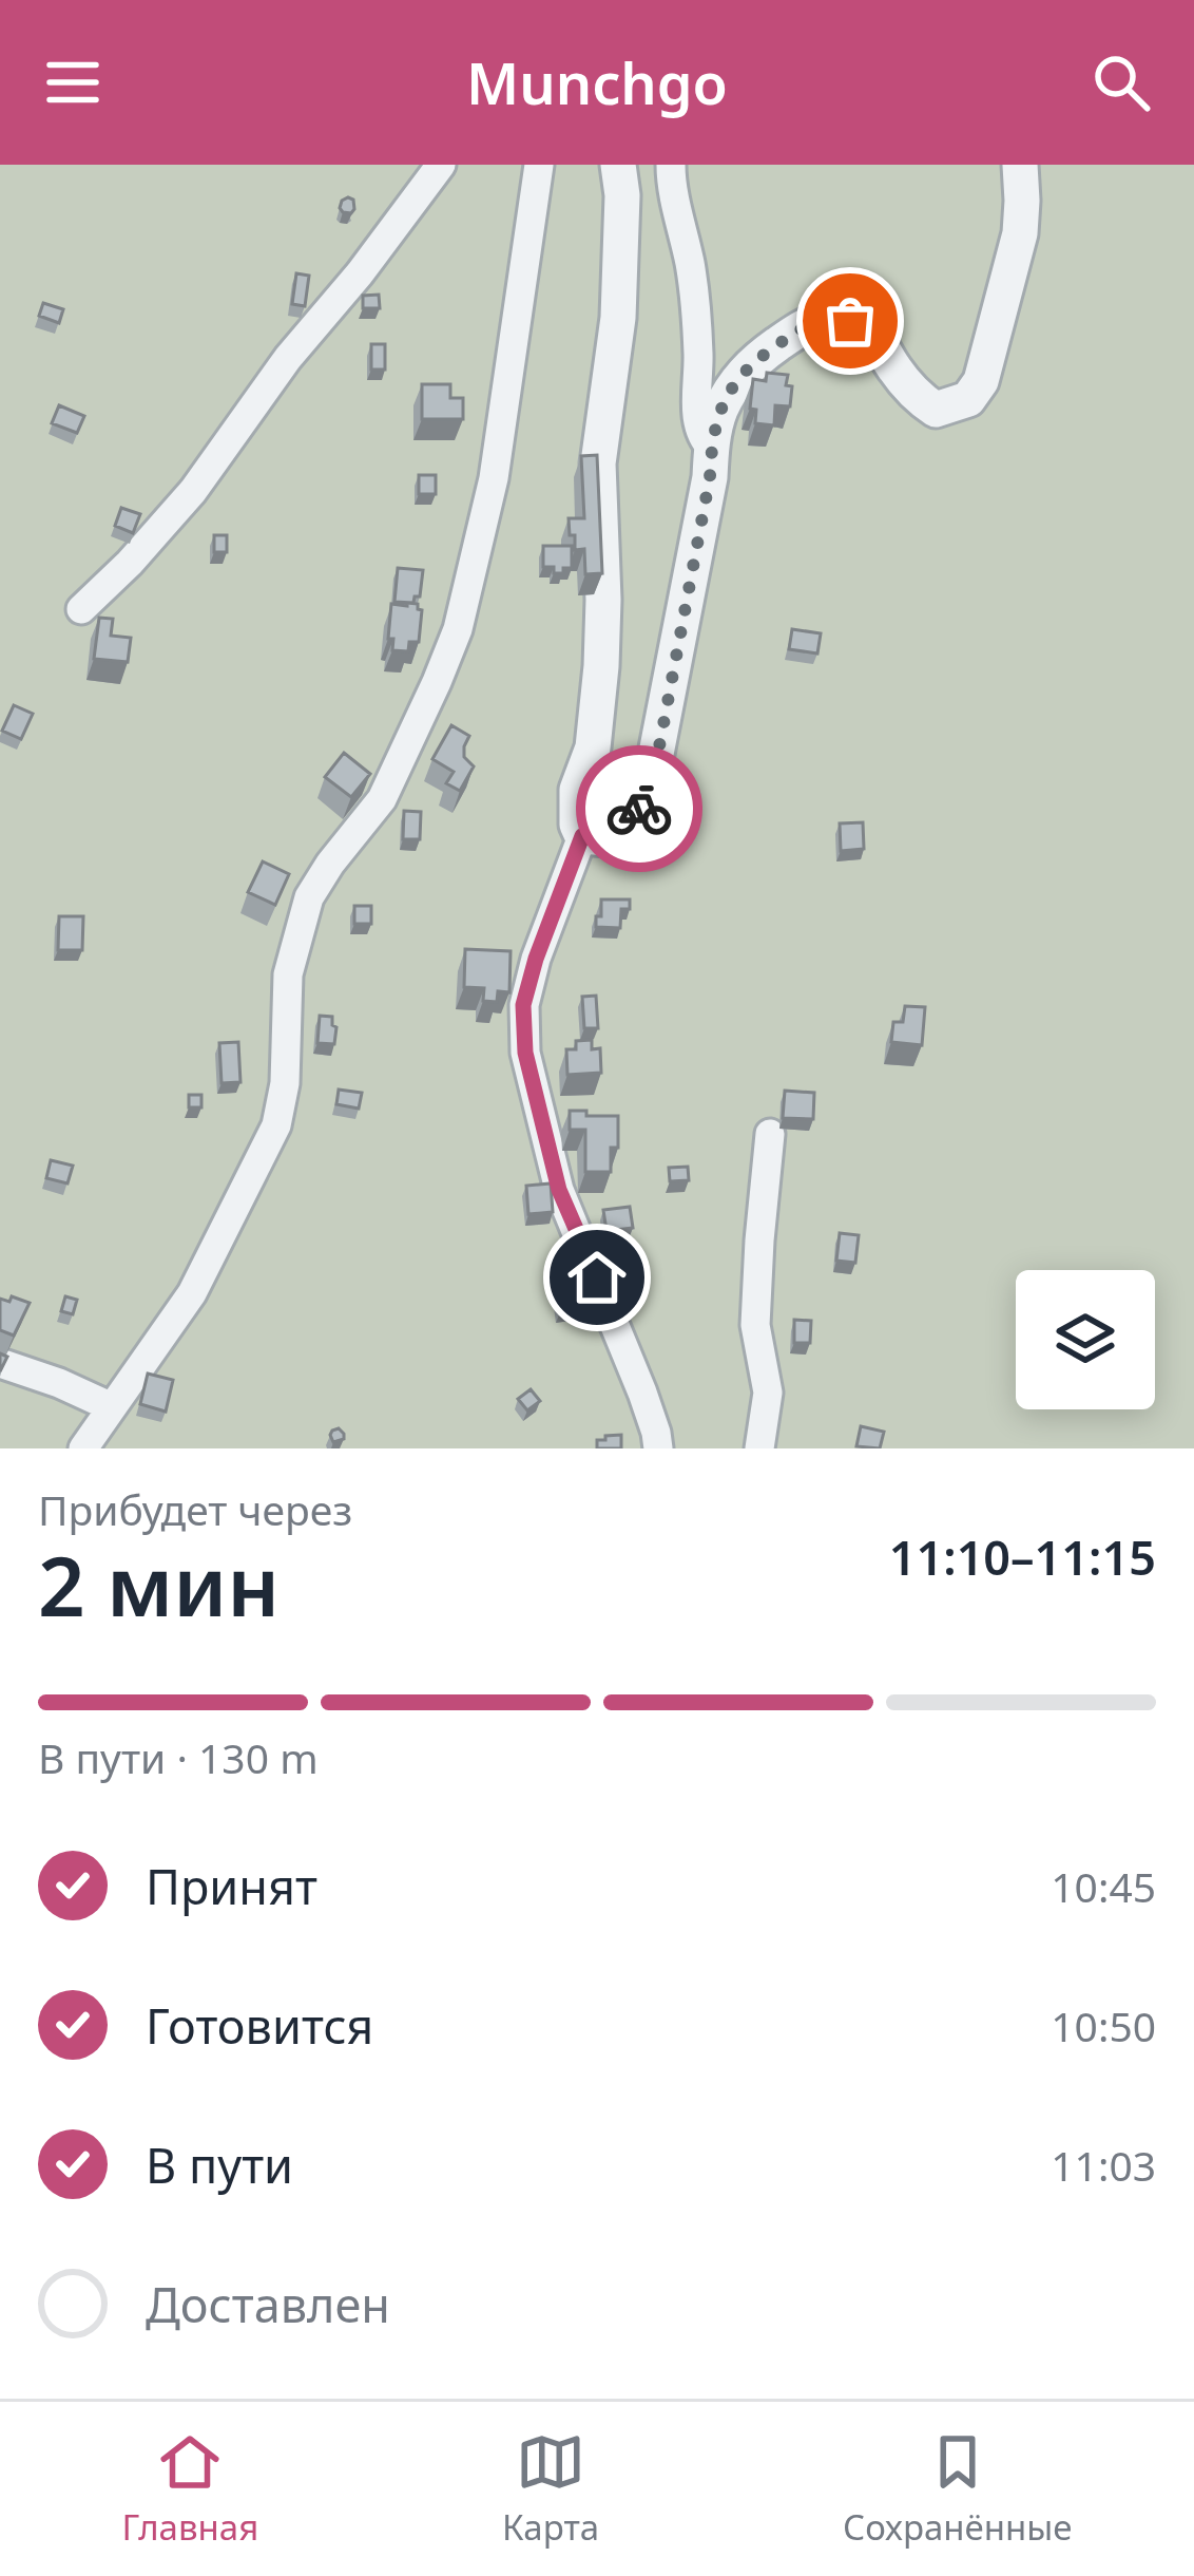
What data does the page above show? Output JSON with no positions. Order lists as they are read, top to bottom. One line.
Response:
{"page":{"header":"Munchgo","heading":["2 мин","Прибудет через","11:10–11:15"],"bar":"В пути · 130 m","list":[["Принят","10:45"],["Готовится","10:50"],["В пути","11:03"],"Доставлен"],"tabs":["Главная","Карта","Сохранённые"]}}
